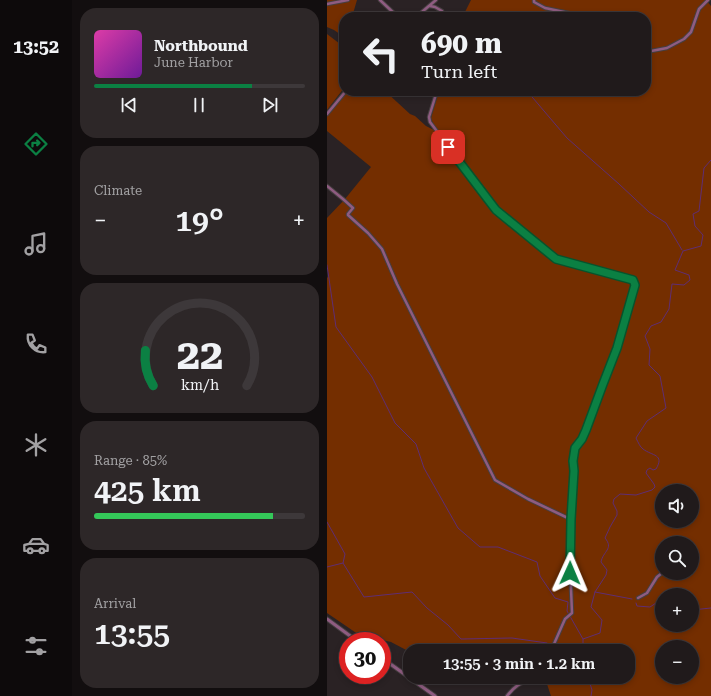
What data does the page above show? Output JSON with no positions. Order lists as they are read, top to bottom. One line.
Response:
{"page":{"tabs":"13:52","turn":["690 m","Turn left"],"song":["Northbound","June Harbor"],"tile":["Climate",["Range · 85%","425 km"],["Arrival","13:55"]],"heat":["−","19°","+"],"map_buttons":["+","−"],"limit":"30","trip":"13:55 · 3 min · 1.2 km","gauge":["22","km/h"]}}
